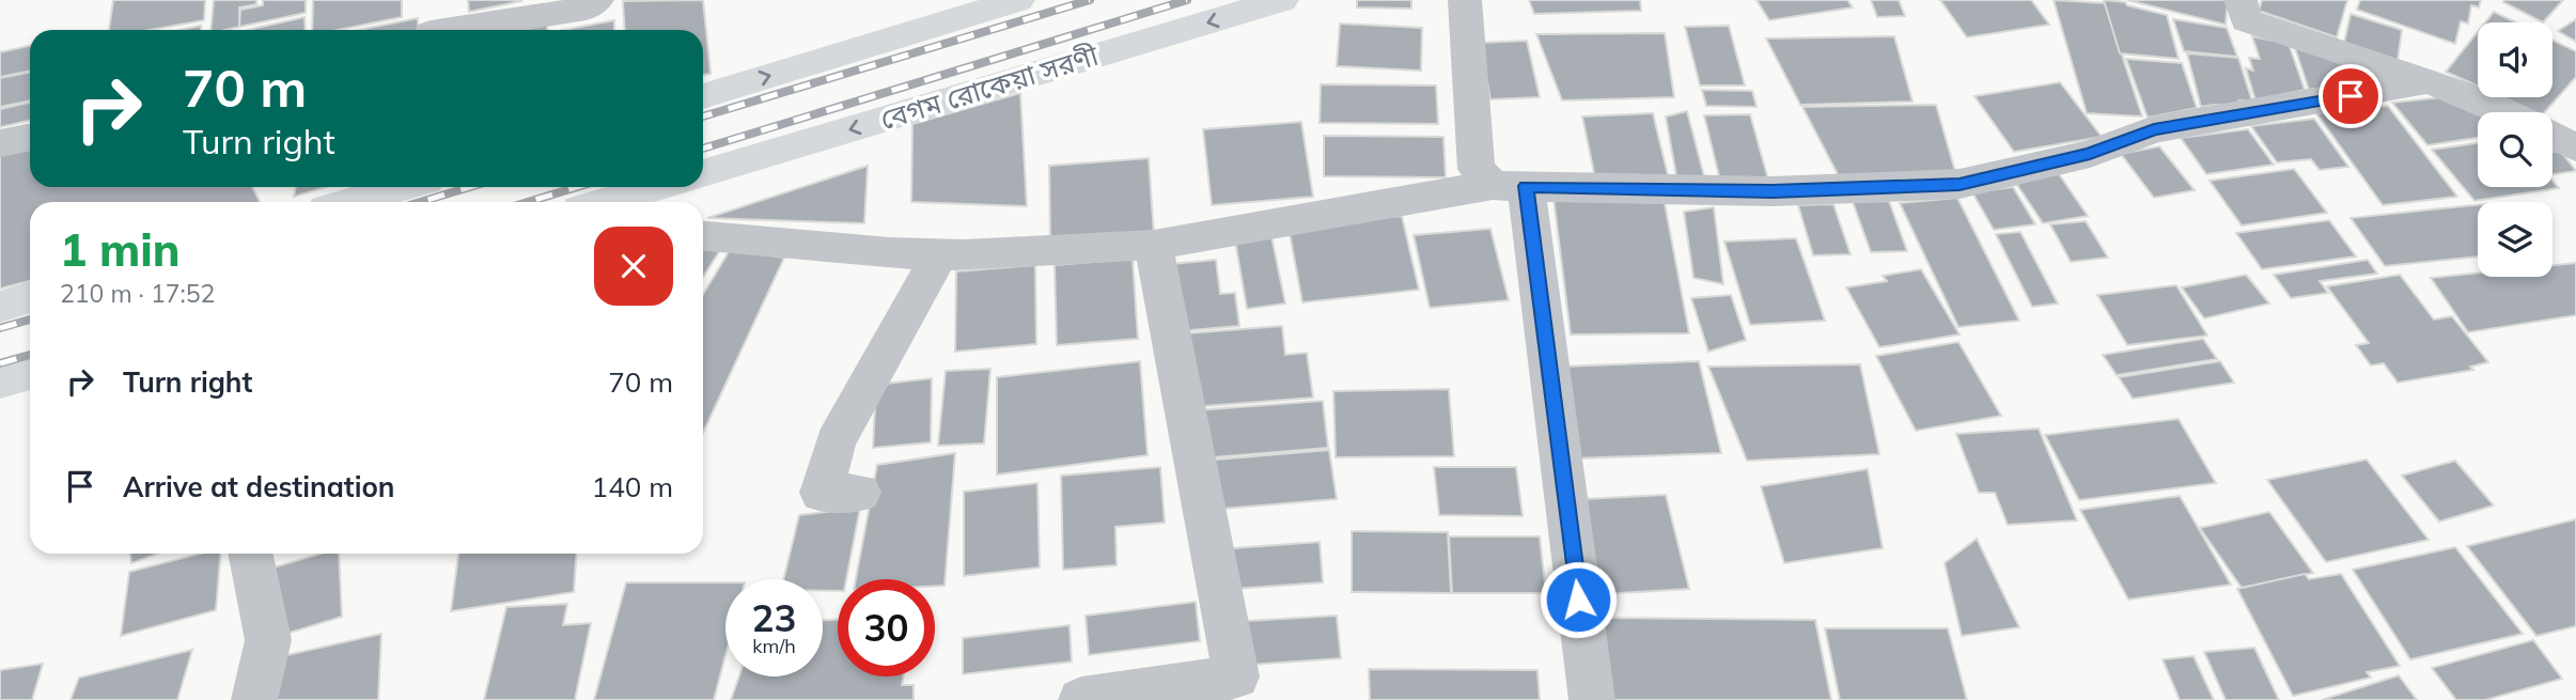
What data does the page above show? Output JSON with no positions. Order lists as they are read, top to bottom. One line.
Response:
{"streets":{"main road":["বেগম রোকেয়া সরণী"]},"page":{"turn":["70 m","Turn right"],"heading":["1 min","210 m · 17:52"],"list":[{"name":"Turn right","value":"70 m"},{"name":"Arrive at destination","value":"140 m"}],"speed":"23 km/h","limit":"30"}}
